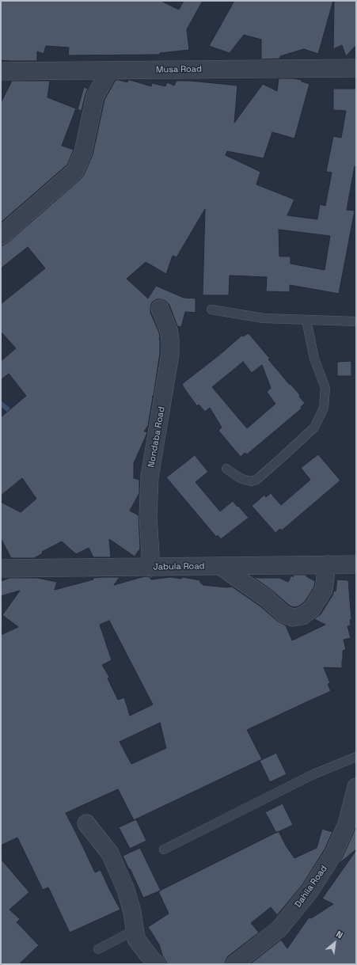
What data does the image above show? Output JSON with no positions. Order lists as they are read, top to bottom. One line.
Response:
{"streets":{"street":["Musa Road","Nondaba Road","Jabula Road","Dahlia Road"]},"crossings":[["Nondaba Road","Jabula Road"]],"north":"top right"}
